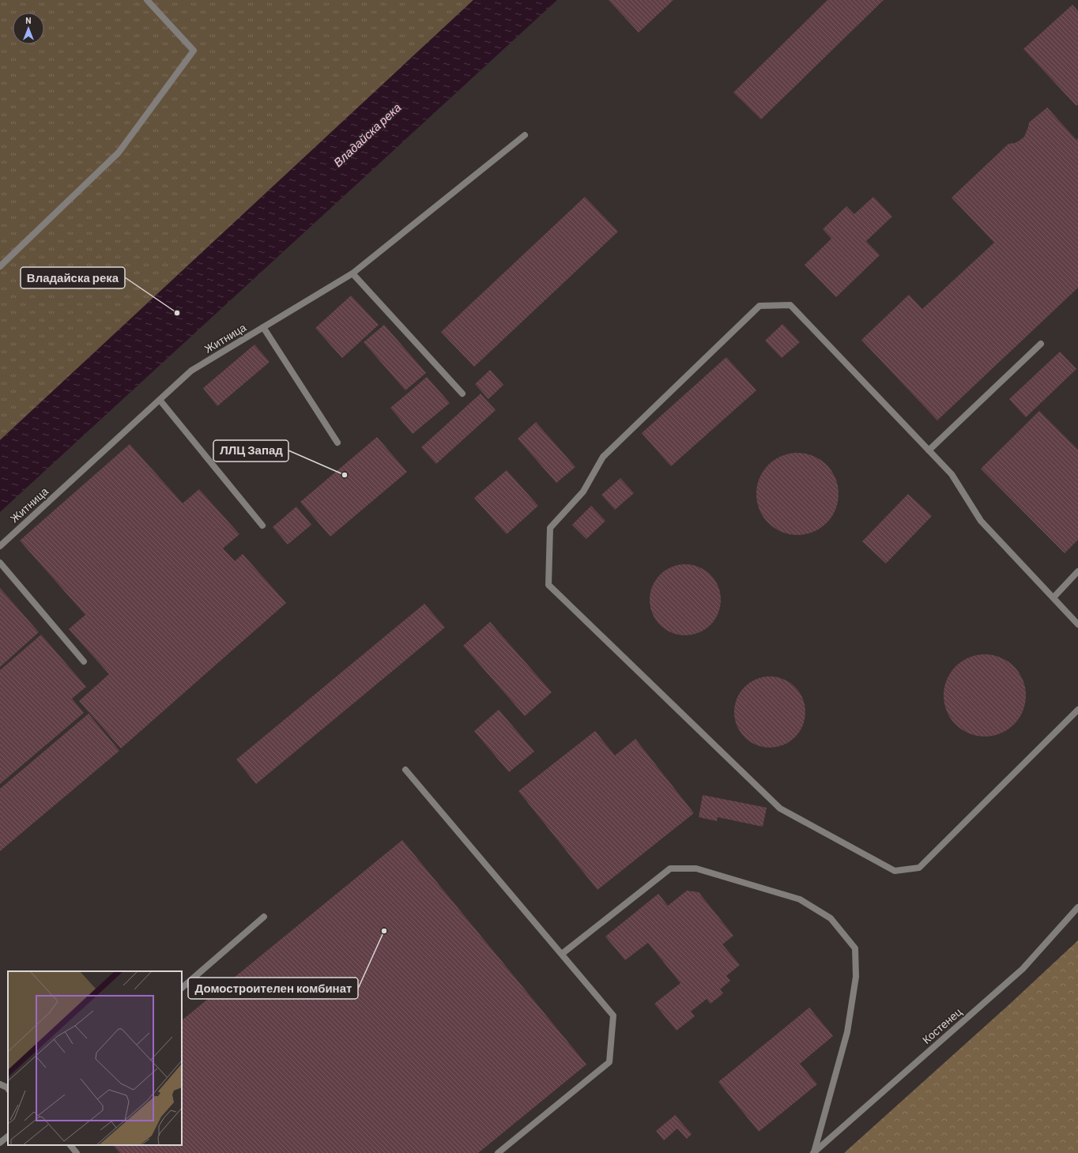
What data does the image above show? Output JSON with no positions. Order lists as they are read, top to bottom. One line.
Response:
{"streets":{"street":["Житница","Костенец"]},"water":["Владайска река"],"places":["Владайска река","ЛЛЦ Запад","Домостроителен комбинат"],"north":"top"}
